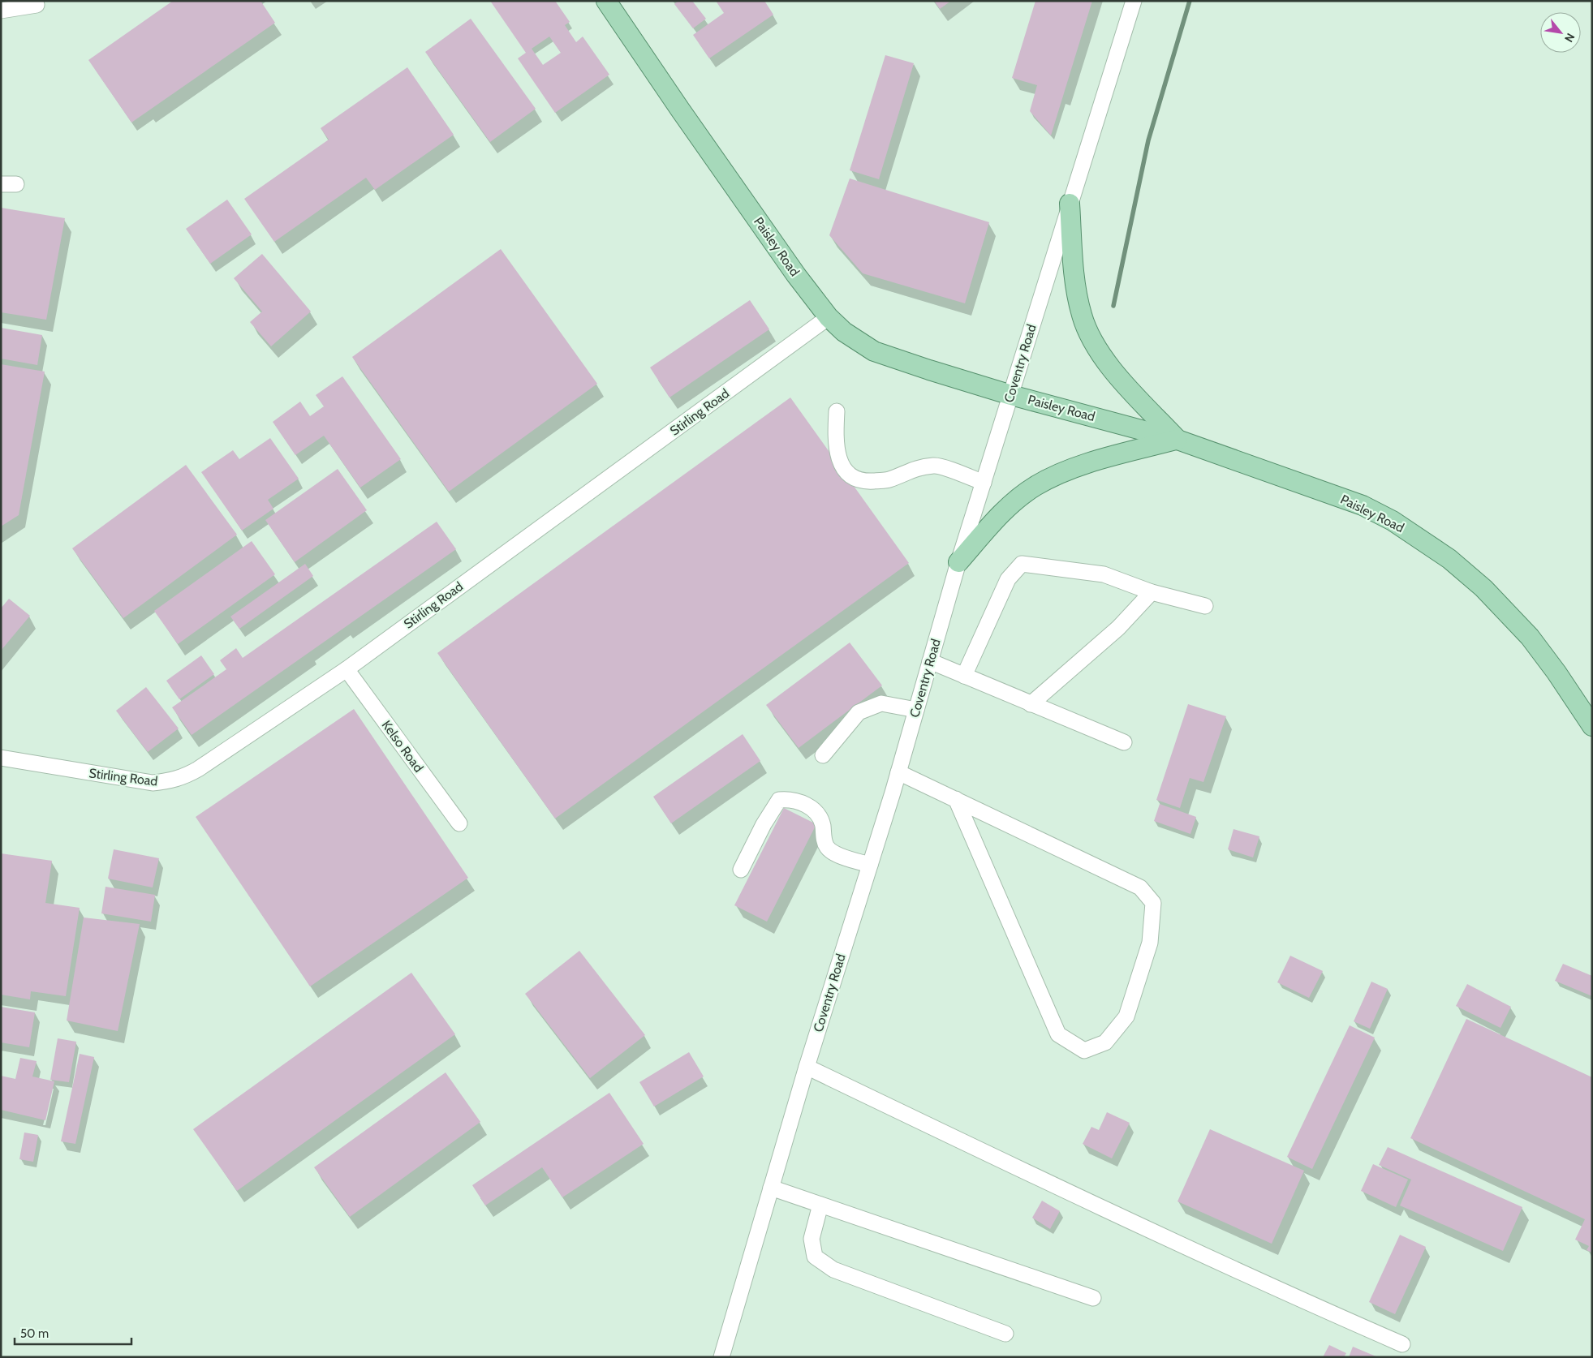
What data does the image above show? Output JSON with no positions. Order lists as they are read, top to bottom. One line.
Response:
{"streets":{"main road":["Paisley Road"],"street":["Coventry Road","Stirling Road","Kelso Road"]},"crossings":[["Paisley Road","Coventry Road"],["Paisley Road","Stirling Road"],["Stirling Road","Kelso Road"]],"scale_bar":"50 m","north":"bottom right"}
